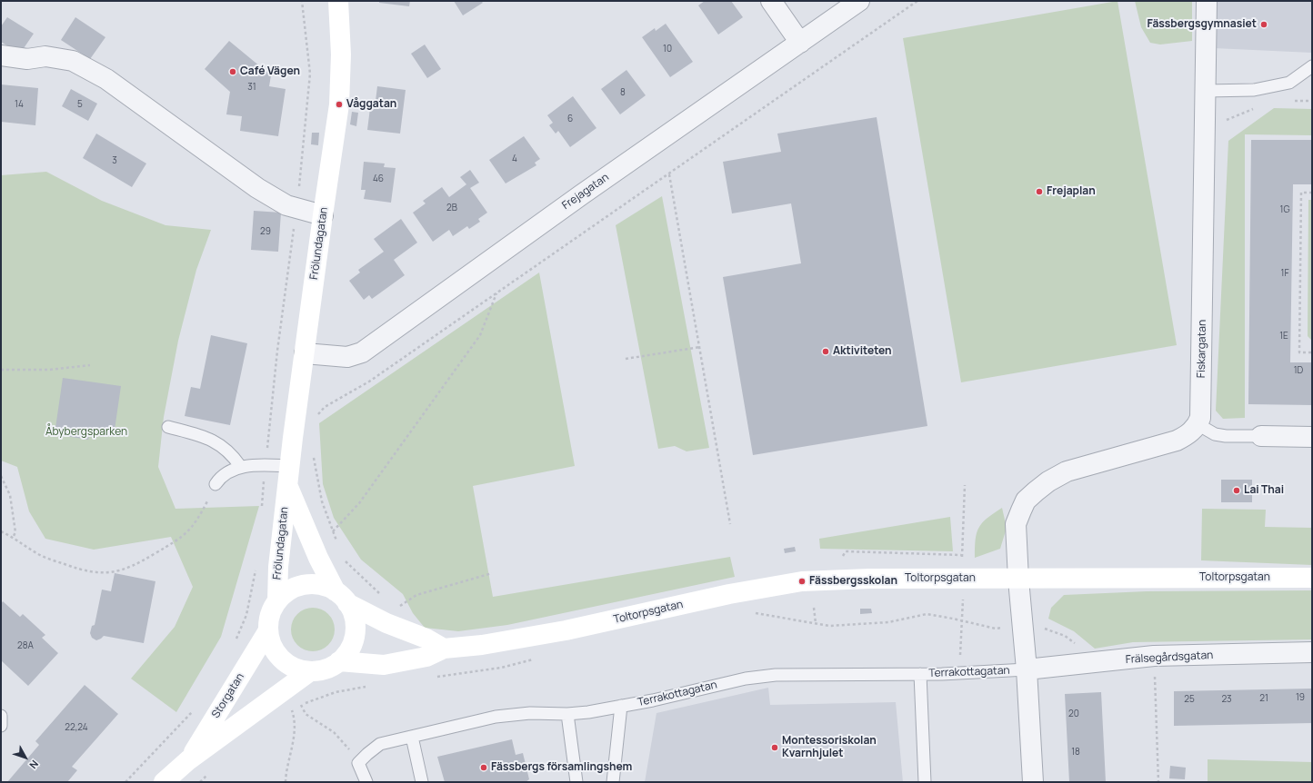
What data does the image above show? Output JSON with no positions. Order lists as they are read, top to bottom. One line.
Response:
{"streets":{"street":["Frejagatan","Frölundagatan","Fiskargatan","Toltorpsgatan","Frälsegårdsgatan","Storgatan"],"lane":["Terrakottagatan"]},"crossings":[["Frejagatan","Frölundagatan"],["Frölundagatan","Toltorpsgatan"],["Frölundagatan","Storgatan"],["Toltorpsgatan","Storgatan"],["Frälsegårdsgatan","Terrakottagatan"]],"parks":["Åbybergsparken"],"places":["Fässbergsgymnasiet","Café Vägen","Våggatan","Frejaplan","Aktiviteten","Lai Thai","Fässbergsskolan","Montessoriskolan Kvarnhjulet","Fässbergs församlingshem"],"house_numbers":["10","31","8","14","5","6","4","3","46","2B","1G","29","1F","1E","1D","28A","19","21","25","23","20","22,24","18"],"north":"bottom right"}
